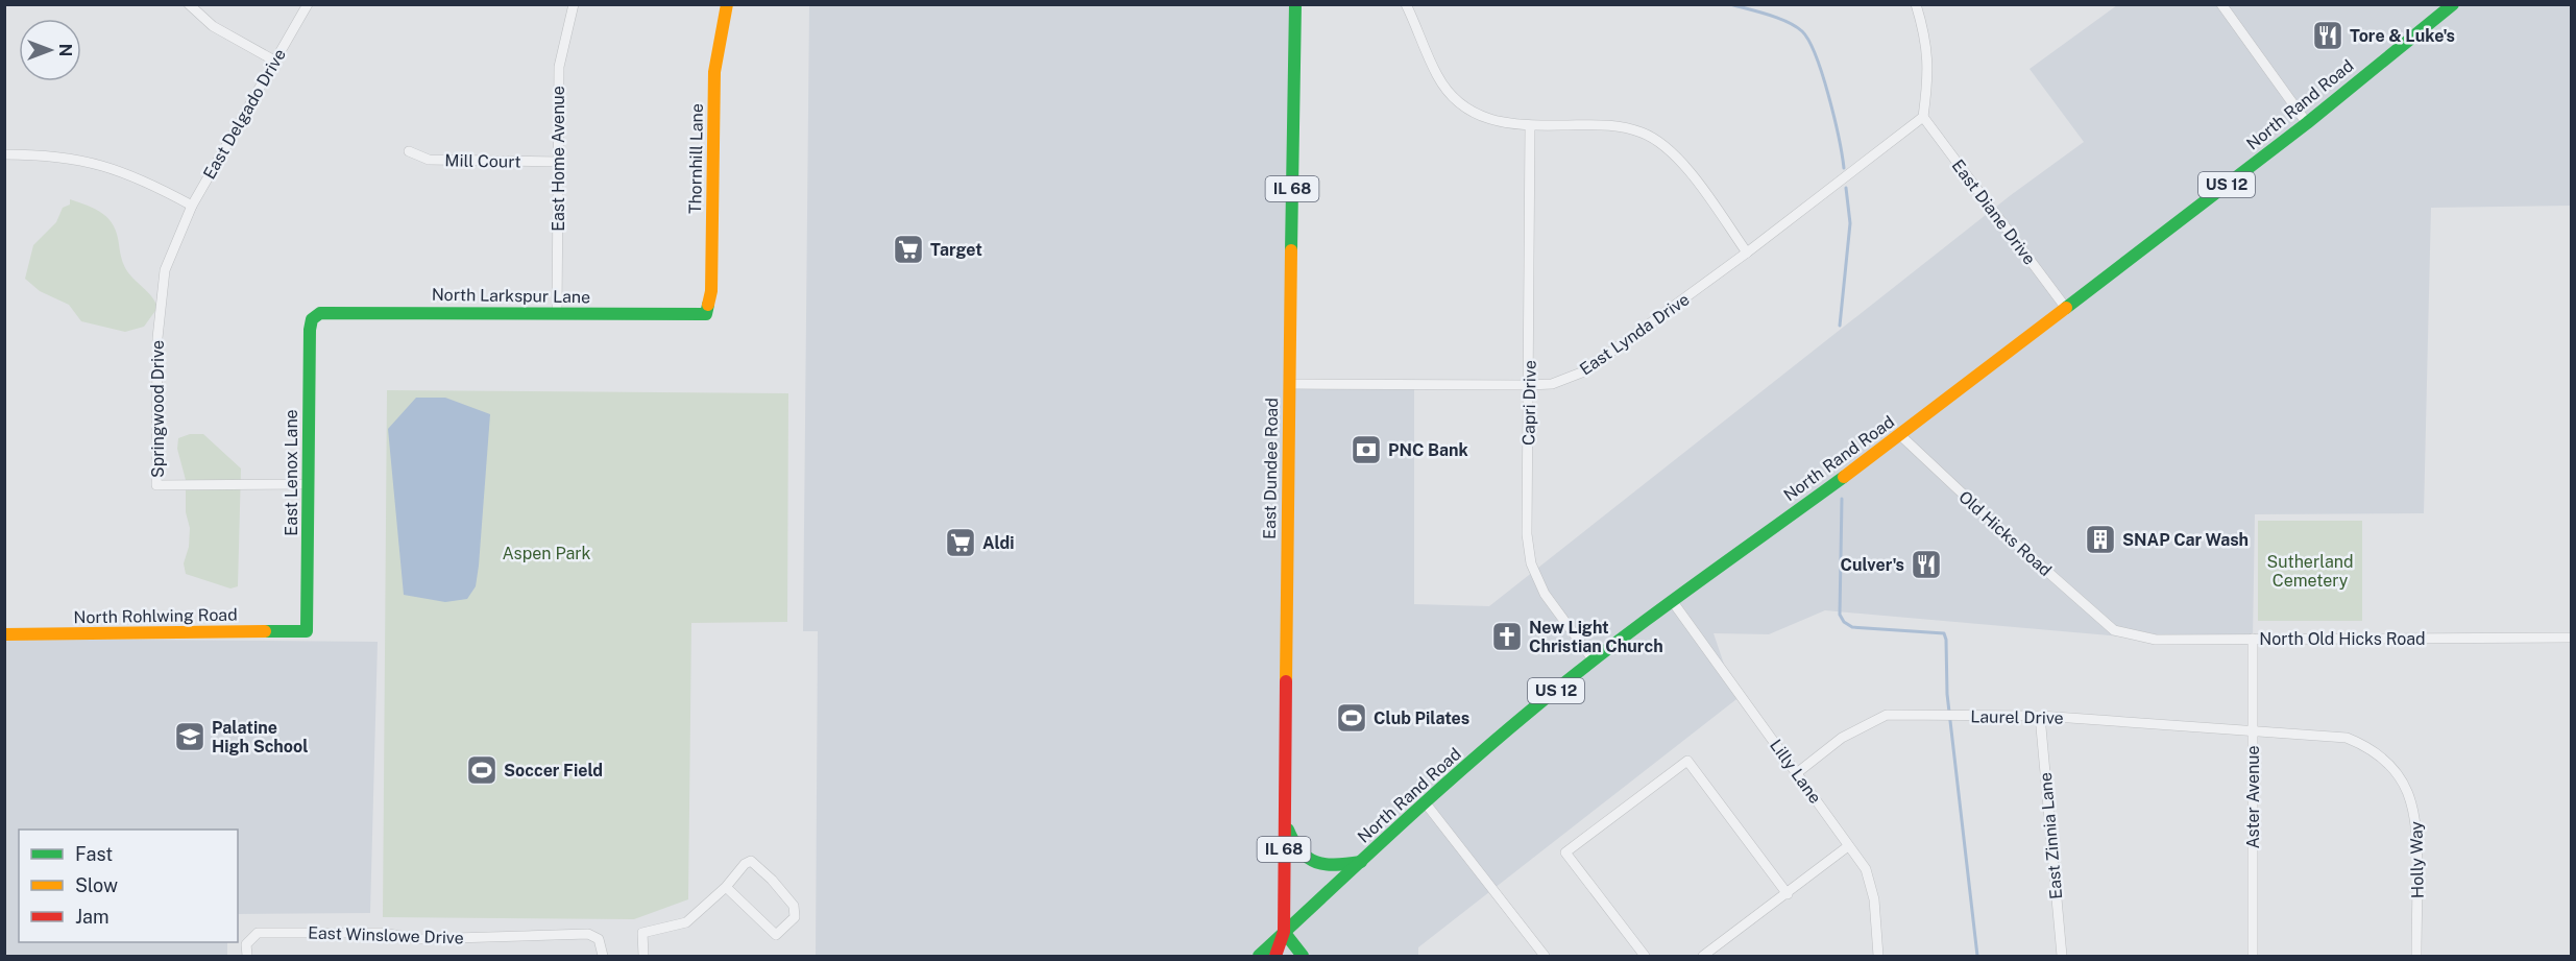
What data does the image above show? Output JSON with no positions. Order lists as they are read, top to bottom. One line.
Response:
{"streets":{"main road":["North Rand Road","Thornhill Lane","US 12","IL 68","North Larkspur Lane","East Dundee Road","East Lenox Lane","North Rohlwing Road"],"street":["East Delgado Drive","East Home Avenue","Mill Court","East Diane Drive","East Lynda Drive","Capri Drive","Springwood Drive","Old Hicks Road","North Old Hicks Road","Laurel Drive","Lilly Lane","Aster Avenue","East Zinnia Lane","Holly Way","East Winslowe Drive"]},"crossings":[["North Rand Road","East Diane Drive"],["North Rand Road","Capri Drive"],["North Rand Road","East Dundee Road"],["North Rand Road","Old Hicks Road"],["North Rand Road","Lilly Lane"],["East Delgado Drive","Springwood Drive"],["East Home Avenue","Mill Court"],["East Home Avenue","North Larkspur Lane"],["Thornhill Lane","North Larkspur Lane"],["East Diane Drive","East Lynda Drive"],["North Larkspur Lane","East Lenox Lane"],["East Lynda Drive","Capri Drive"],["East Lynda Drive","East Dundee Road"],["Springwood Drive","East Lenox Lane"],["East Lenox Lane","North Rohlwing Road"],["Old Hicks Road","North Old Hicks Road"],["North Old Hicks Road","Aster Avenue"],["Laurel Drive","Lilly Lane"],["Laurel Drive","Aster Avenue"],["Laurel Drive","East Zinnia Lane"],["Laurel Drive","Holly Way"],["Aster Avenue","Holly Way"]],"parks":["Aspen Park","Sutherland Cemetery"],"places":{"restaurant":["Tore & Luke's","Culver's"],"supermarket":["Target","Aldi"],"bank":["PNC Bank"],"building":["SNAP Car Wash"],"church":["New Light Christian Church"],"sports":["Club Pilates","Soccer Field"],"school or university":["Palatine High School"]},"legend":["Fast","Slow","Jam"],"north":"right"}
